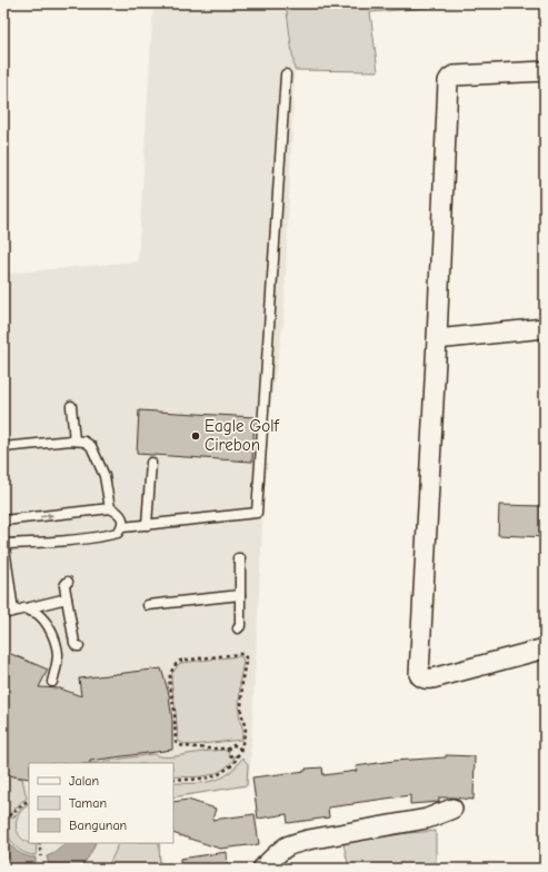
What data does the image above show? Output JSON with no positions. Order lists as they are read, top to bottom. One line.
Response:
{"places":["Eagle Golf Cirebon"],"legend":["Jalan","Taman","Bangunan"]}
